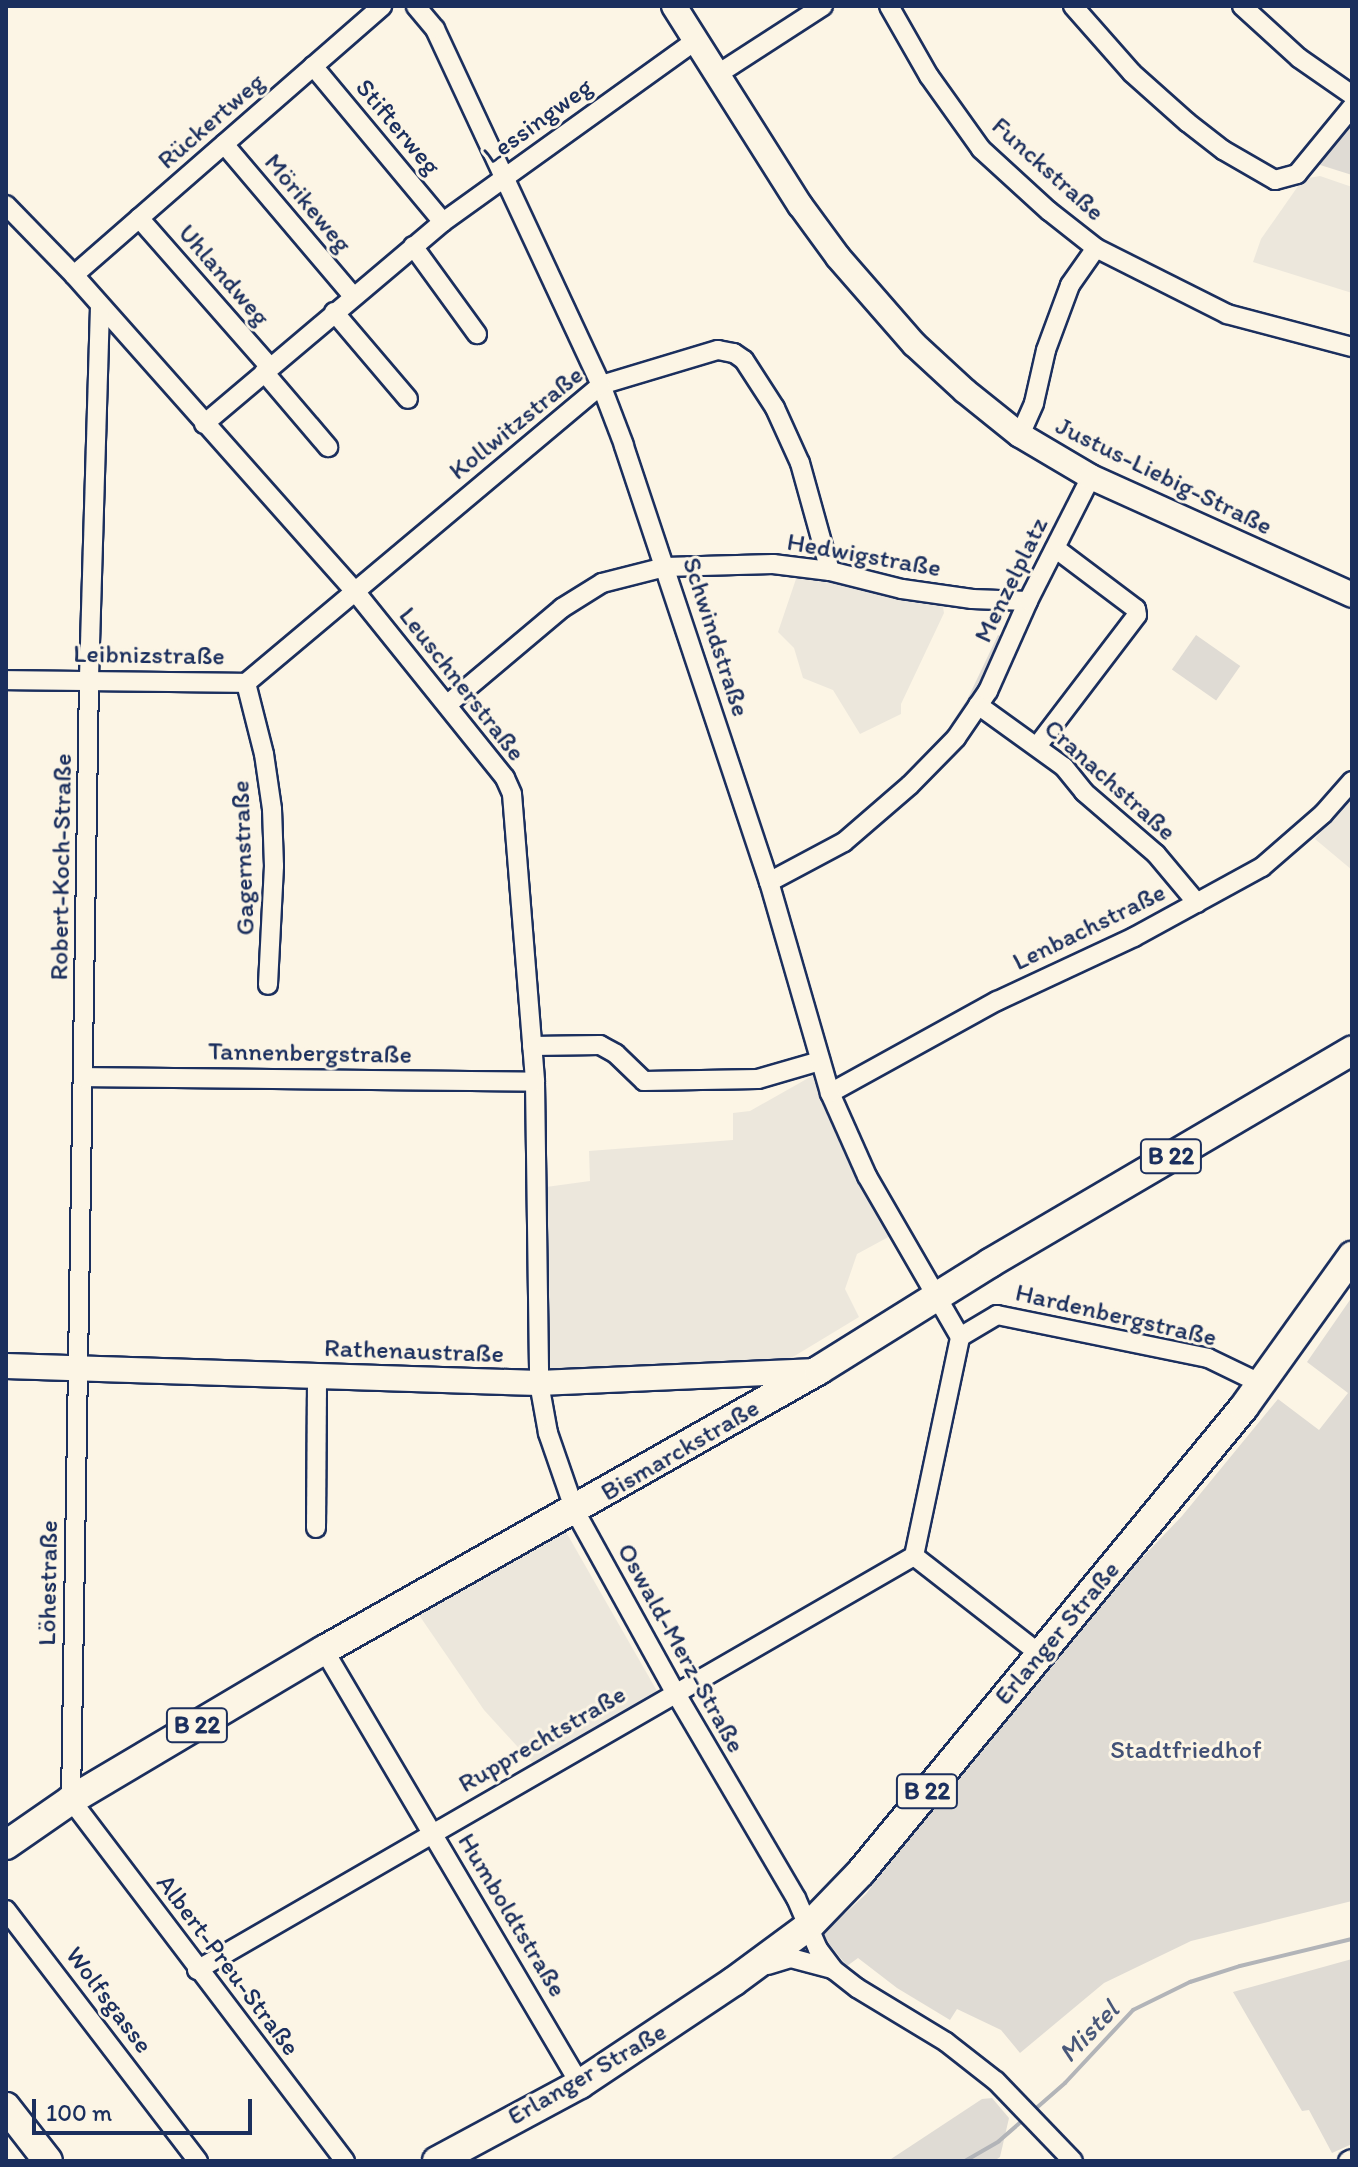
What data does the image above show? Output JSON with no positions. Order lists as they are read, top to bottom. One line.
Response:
{"streets":{"main road":["Justus-Liebig-Straße","B 22","Rathenaustraße","Bismarckstraße","Erlanger Straße"],"street":["Rückertweg","Lessingweg","Stifterweg","Funckstraße","Mörikeweg","Uhlandweg","Kollwitzstraße","Hedwigstraße","Menzelplatz","Schwindstraße","Leibnizstraße","Leuschnerstraße","Cranachstraße","Gagernstraße","Robert-Koch-Straße","Lenbachstraße","Tannenbergstraße","Hardenbergstraße","Löhestraße","Oswald-Merz-Straße","Rupprechtstraße","Humboldtstraße","Albert-Preu-Straße","Wolfsgasse"]},"crossings":[["Rückertweg","Stifterweg"],["Rückertweg","Mörikeweg"],["Rückertweg","Uhlandweg"],["Rückertweg","Leuschnerstraße"],["Lessingweg","Stifterweg"],["Lessingweg","Mörikeweg"],["Lessingweg","Uhlandweg"],["Lessingweg","Justus-Liebig-Straße"],["Lessingweg","Schwindstraße"],["Lessingweg","Leuschnerstraße"],["Funckstraße","Justus-Liebig-Straße"],["Kollwitzstraße","Hedwigstraße"],["Kollwitzstraße","Schwindstraße"],["Kollwitzstraße","Leibnizstraße"],["Kollwitzstraße","Leuschnerstraße"],["Justus-Liebig-Straße","Menzelplatz"],["Hedwigstraße","Menzelplatz"],["Hedwigstraße","Schwindstraße"],["Hedwigstraße","Leuschnerstraße"],["Menzelplatz","Schwindstraße"],["Menzelplatz","Cranachstraße"],["Schwindstraße","Lenbachstraße"],["Schwindstraße","Bismarckstraße"],["Leibnizstraße","Leuschnerstraße"],["Leibnizstraße","Gagernstraße"],["Leibnizstraße","Robert-Koch-Straße"],["Leuschnerstraße","Robert-Koch-Straße"],["Leuschnerstraße","Tannenbergstraße"],["Leuschnerstraße","Rathenaustraße"],["Leuschnerstraße","Oswald-Merz-Straße"],["Cranachstraße","Lenbachstraße"],["Robert-Koch-Straße","Tannenbergstraße"],["Robert-Koch-Straße","Rathenaustraße"],["Robert-Koch-Straße","Löhestraße"],["Hardenbergstraße","Erlanger Straße"],["Rathenaustraße","Bismarckstraße"],["Rathenaustraße","Löhestraße"],["Rathenaustraße","Oswald-Merz-Straße"],["Bismarckstraße","Löhestraße"],["Bismarckstraße","Oswald-Merz-Straße"],["Bismarckstraße","Humboldtstraße"],["Bismarckstraße","Albert-Preu-Straße"],["Löhestraße","Albert-Preu-Straße"],["Erlanger Straße","Oswald-Merz-Straße"],["Erlanger Straße","Humboldtstraße"],["Oswald-Merz-Straße","Rupprechtstraße"],["Rupprechtstraße","Humboldtstraße"],["Rupprechtstraße","Albert-Preu-Straße"]],"water":["Mistel"],"parks":["Stadtfriedhof"],"scale_bar":"100 m"}
